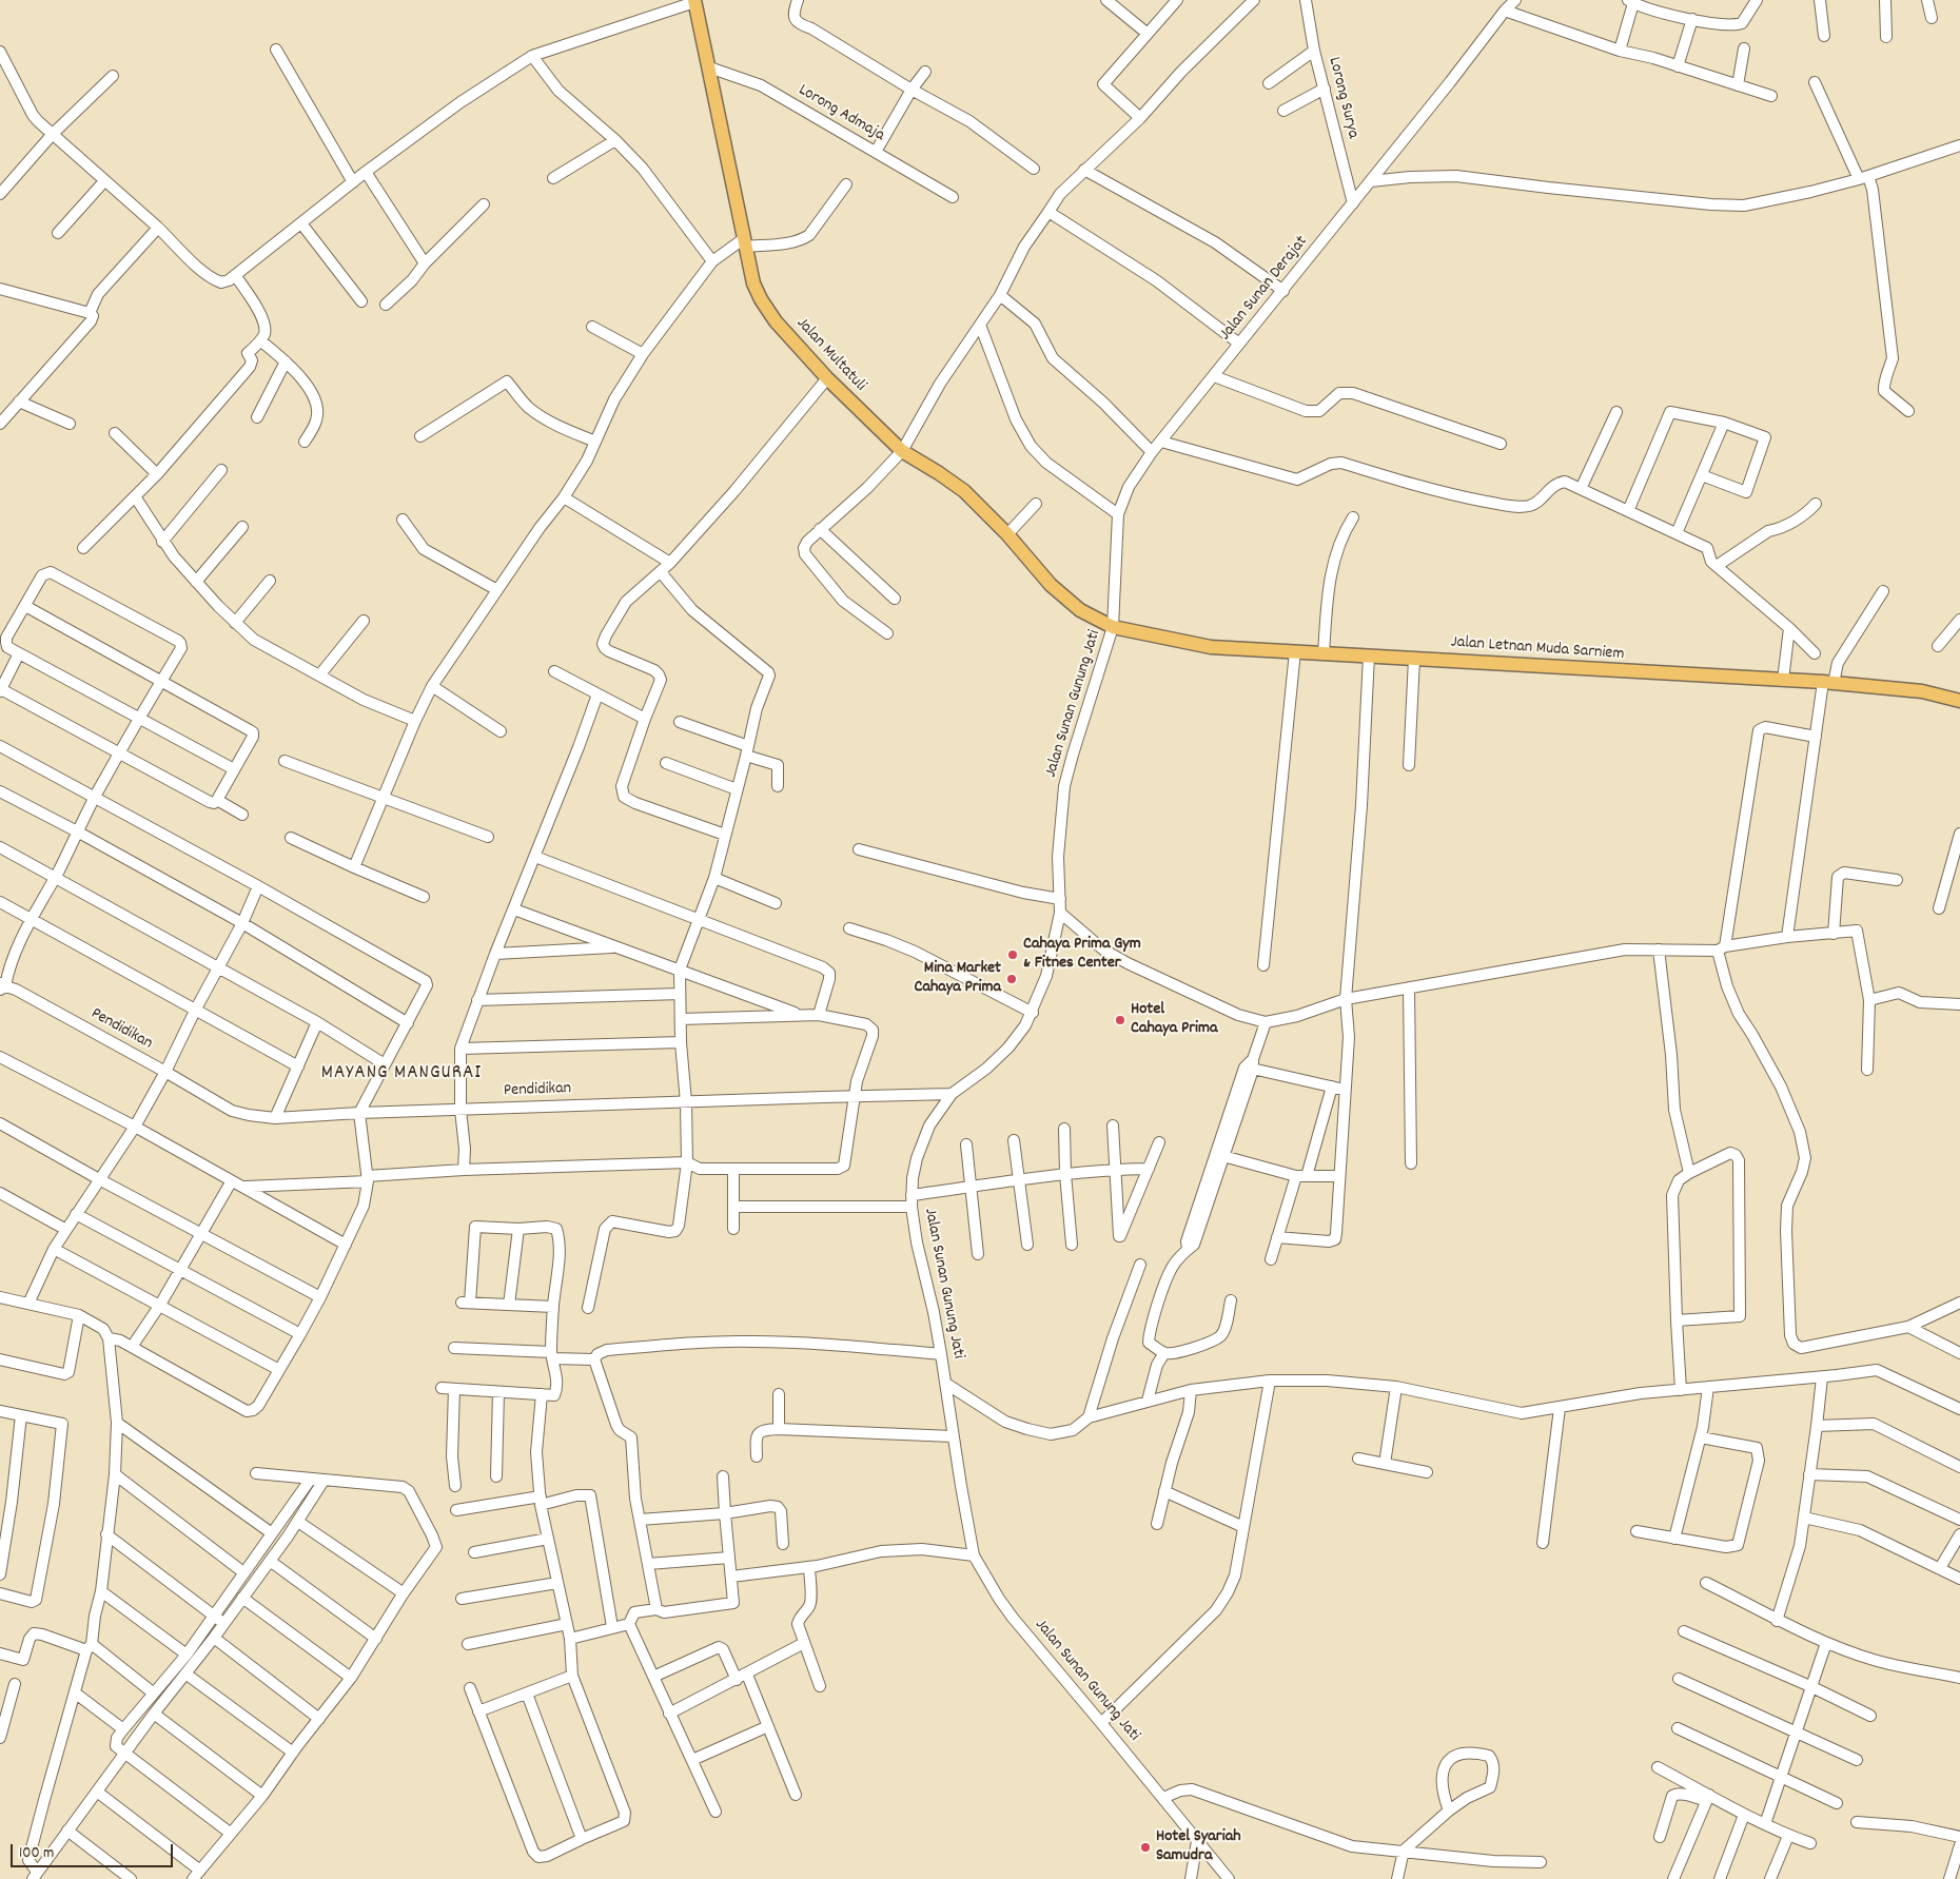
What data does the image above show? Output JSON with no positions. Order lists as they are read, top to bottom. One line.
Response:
{"streets":{"main road":["Jalan Multatuli","Jalan Letnan Muda Sarniem"],"street":["Lorong Surya","Lorong Admaja","Jalan Sunan Derajat","Jalan Sunan Gunung Jati","Pendidikan"]},"crossings":[["Lorong Surya","Jalan Sunan Derajat"],["Lorong Admaja","Jalan Multatuli"],["Jalan Sunan Derajat","Jalan Multatuli"],["Jalan Sunan Derajat","Jalan Letnan Muda Sarniem"],["Jalan Sunan Derajat","Jalan Sunan Gunung Jati"],["Jalan Multatuli","Jalan Letnan Muda Sarniem"],["Jalan Multatuli","Jalan Sunan Gunung Jati"],["Jalan Letnan Muda Sarniem","Jalan Sunan Gunung Jati"],["Jalan Sunan Gunung Jati","Pendidikan"]],"districts":["MAYANG MANGURAI"],"places":["Cahaya Prima Gym & Fitnes Center","Mina Market Cahaya Prima","Hotel Cahaya Prima","Hotel Syariah Samudra"],"scale_bar":"100 m"}
